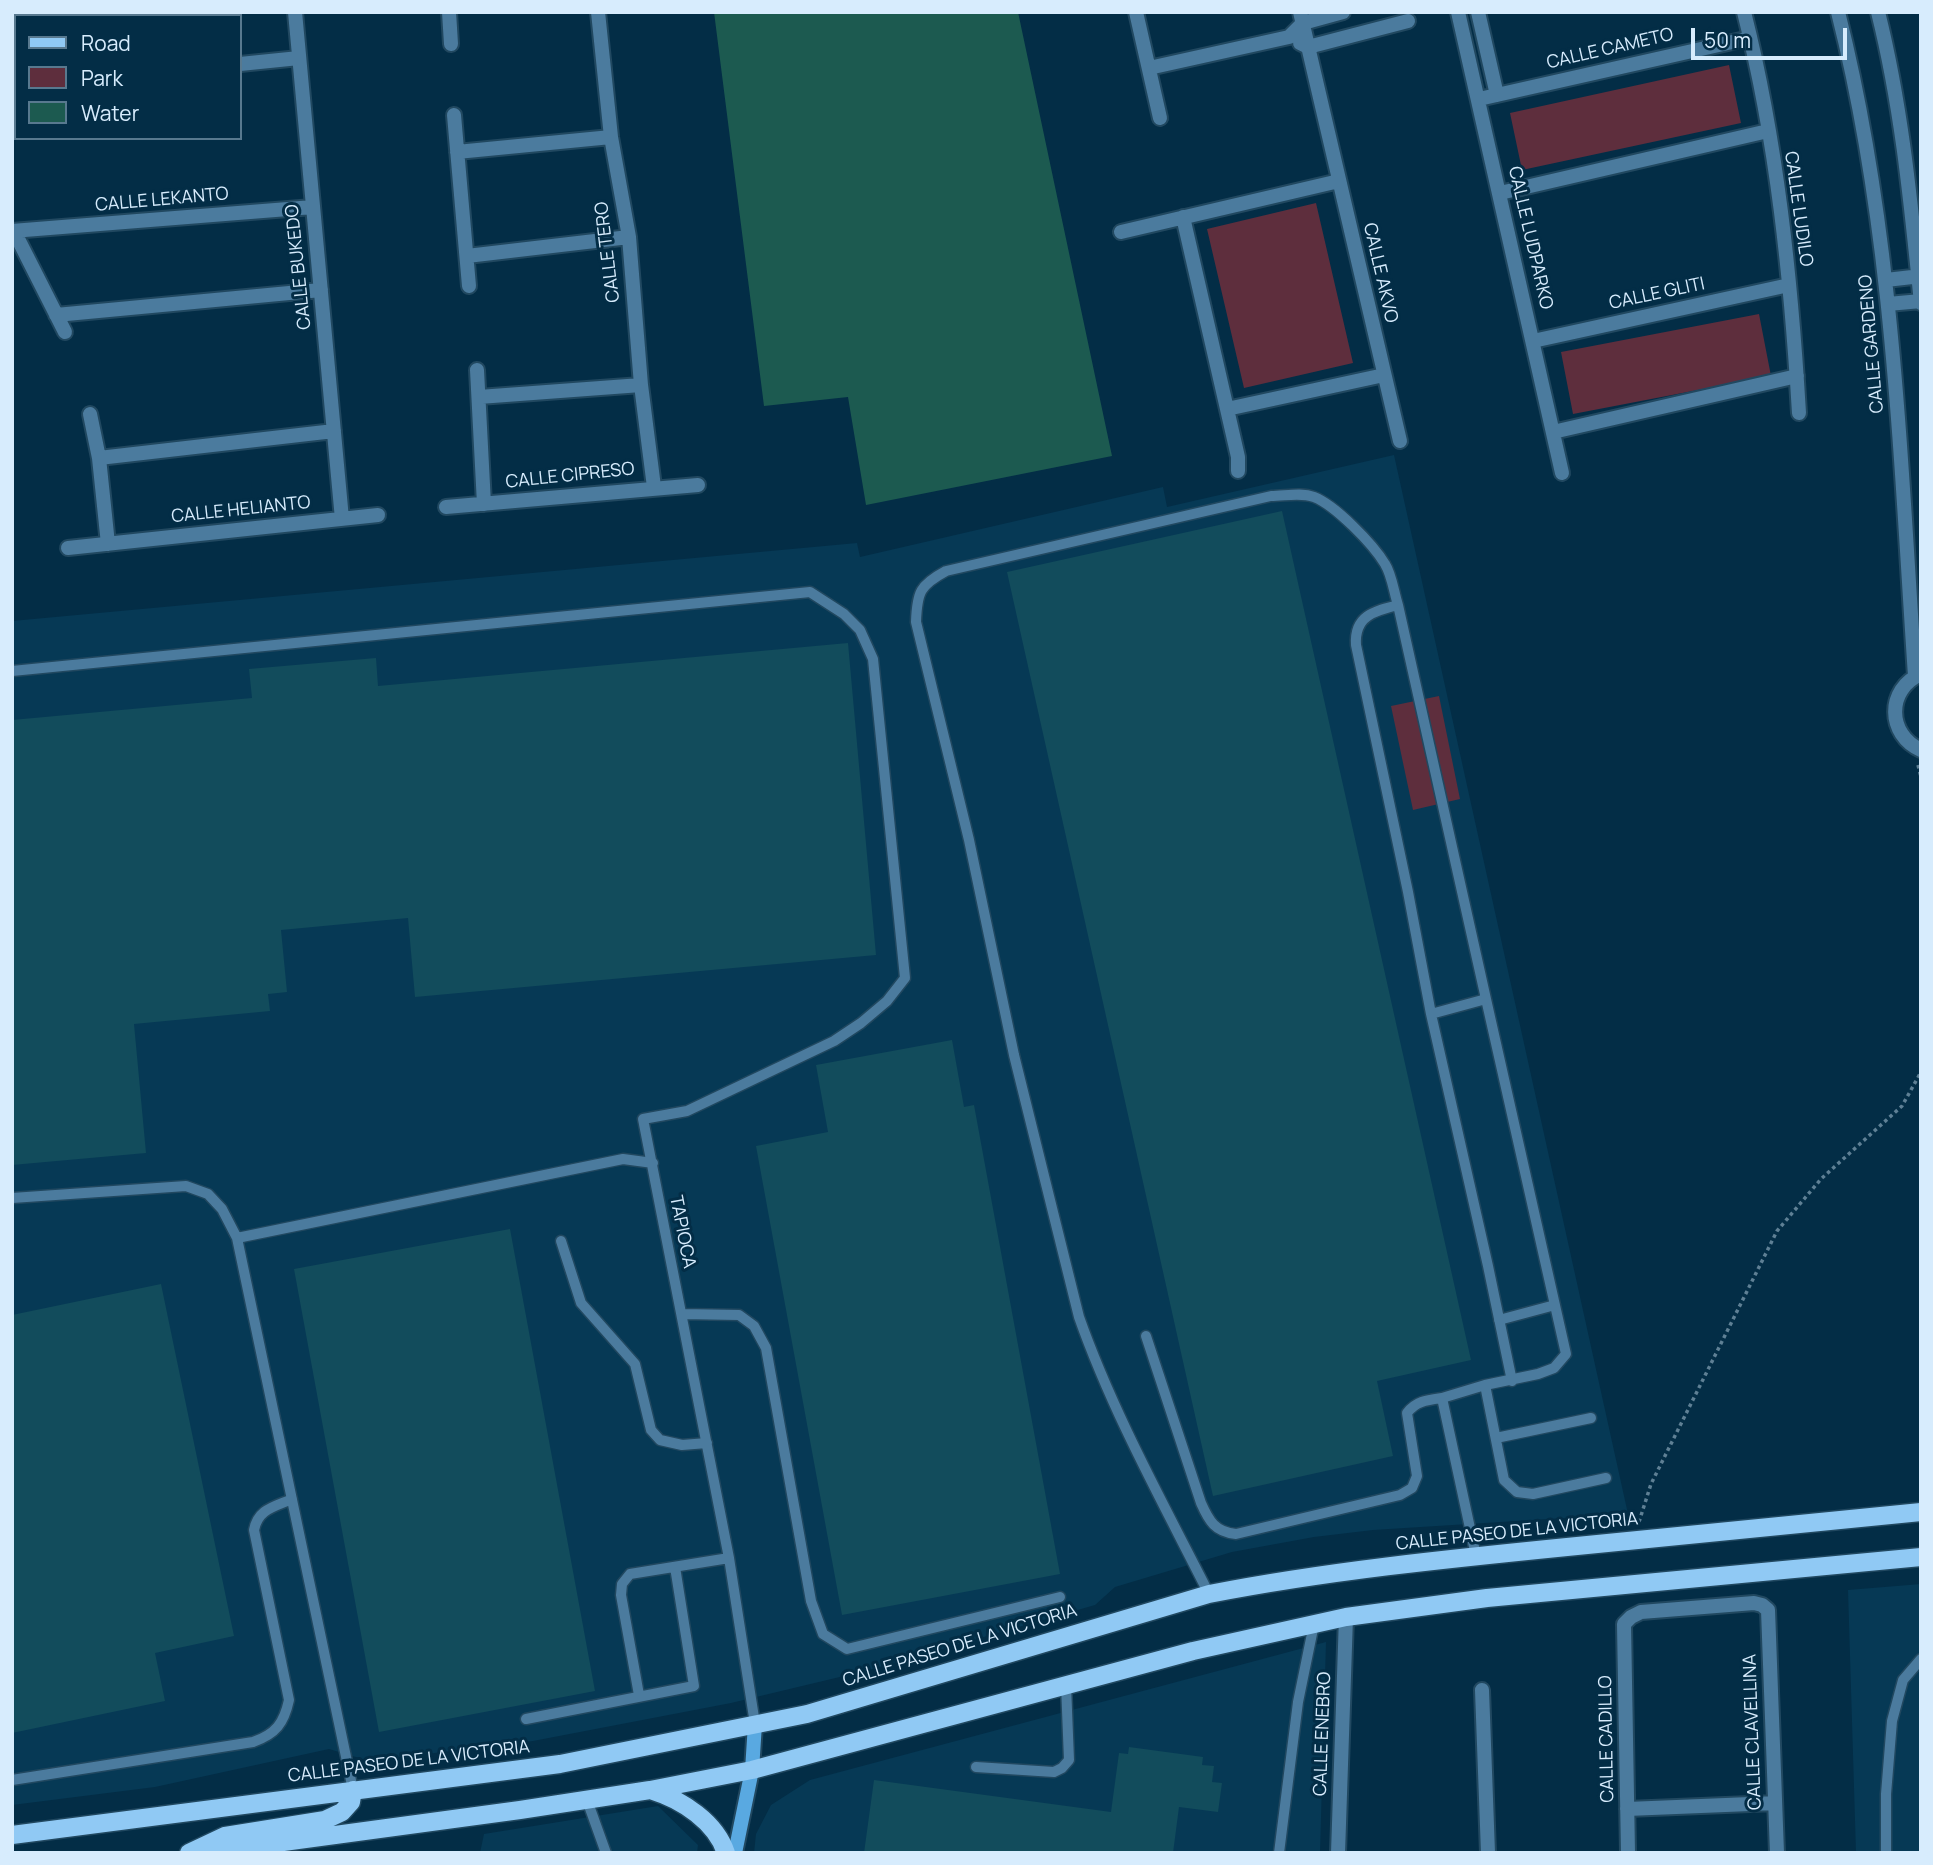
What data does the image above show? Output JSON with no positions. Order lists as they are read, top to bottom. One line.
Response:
{"streets":{"main road":["CALLE PASEO DE LA VICTORIA"],"street":["CALLE CAMETO","CALLE LEKANTO","CALLE LUDILO","CALLE LUDPARKO","CALLE TERO","CALLE BUKEDO","CALLE AKVO","CALLE GLITI","CALLE GARDENO","CALLE CIPRESO","CALLE HELIANTO","CALLE CLAVELLINA","CALLE ENEBRO","CALLE CADILLO"],"lane":["TAPIOCA"]},"crossings":[["CALLE CAMETO","CALLE LUDILO"],["CALLE CAMETO","CALLE LUDPARKO"],["CALLE LEKANTO","CALLE BUKEDO"],["CALLE LUDILO","CALLE GLITI"],["CALLE LUDPARKO","CALLE GLITI"],["CALLE TERO","CALLE CIPRESO"],["CALLE BUKEDO","CALLE HELIANTO"],["TAPIOCA","CALLE PASEO DE LA VICTORIA"],["CALLE CLAVELLINA","CALLE CADILLO"]],"legend":["Road","Park","Water"],"scale_bar":"50 m"}
